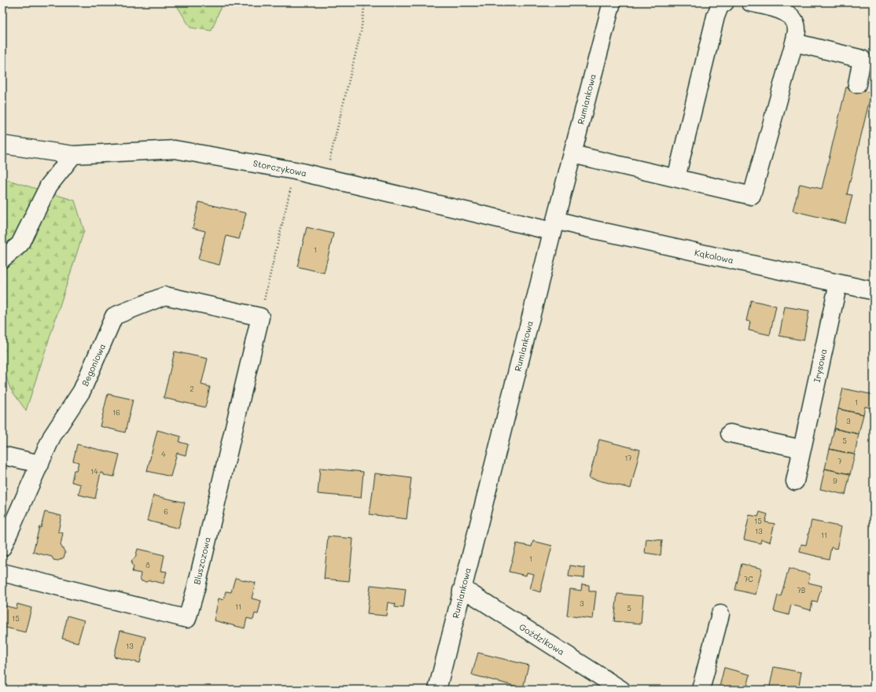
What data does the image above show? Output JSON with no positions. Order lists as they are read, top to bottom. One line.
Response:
{"streets":{"street":["Rumiankowa","Storczykowa","Kąkolowa","Begoniowa","Irysowa","Bluszczowa","Goździkowa"]},"crossings":[["Rumiankowa","Storczykowa"],["Rumiankowa","Kąkolowa"],["Rumiankowa","Goździkowa"],["Storczykowa","Kąkolowa"],["Kąkolowa","Irysowa"],["Begoniowa","Bluszczowa"]],"house_numbers":["1","2","1","16","3","5","4","17","7","14","9","6","15","13","11","1","8","7C","7B","3","11","5","15","13"]}
